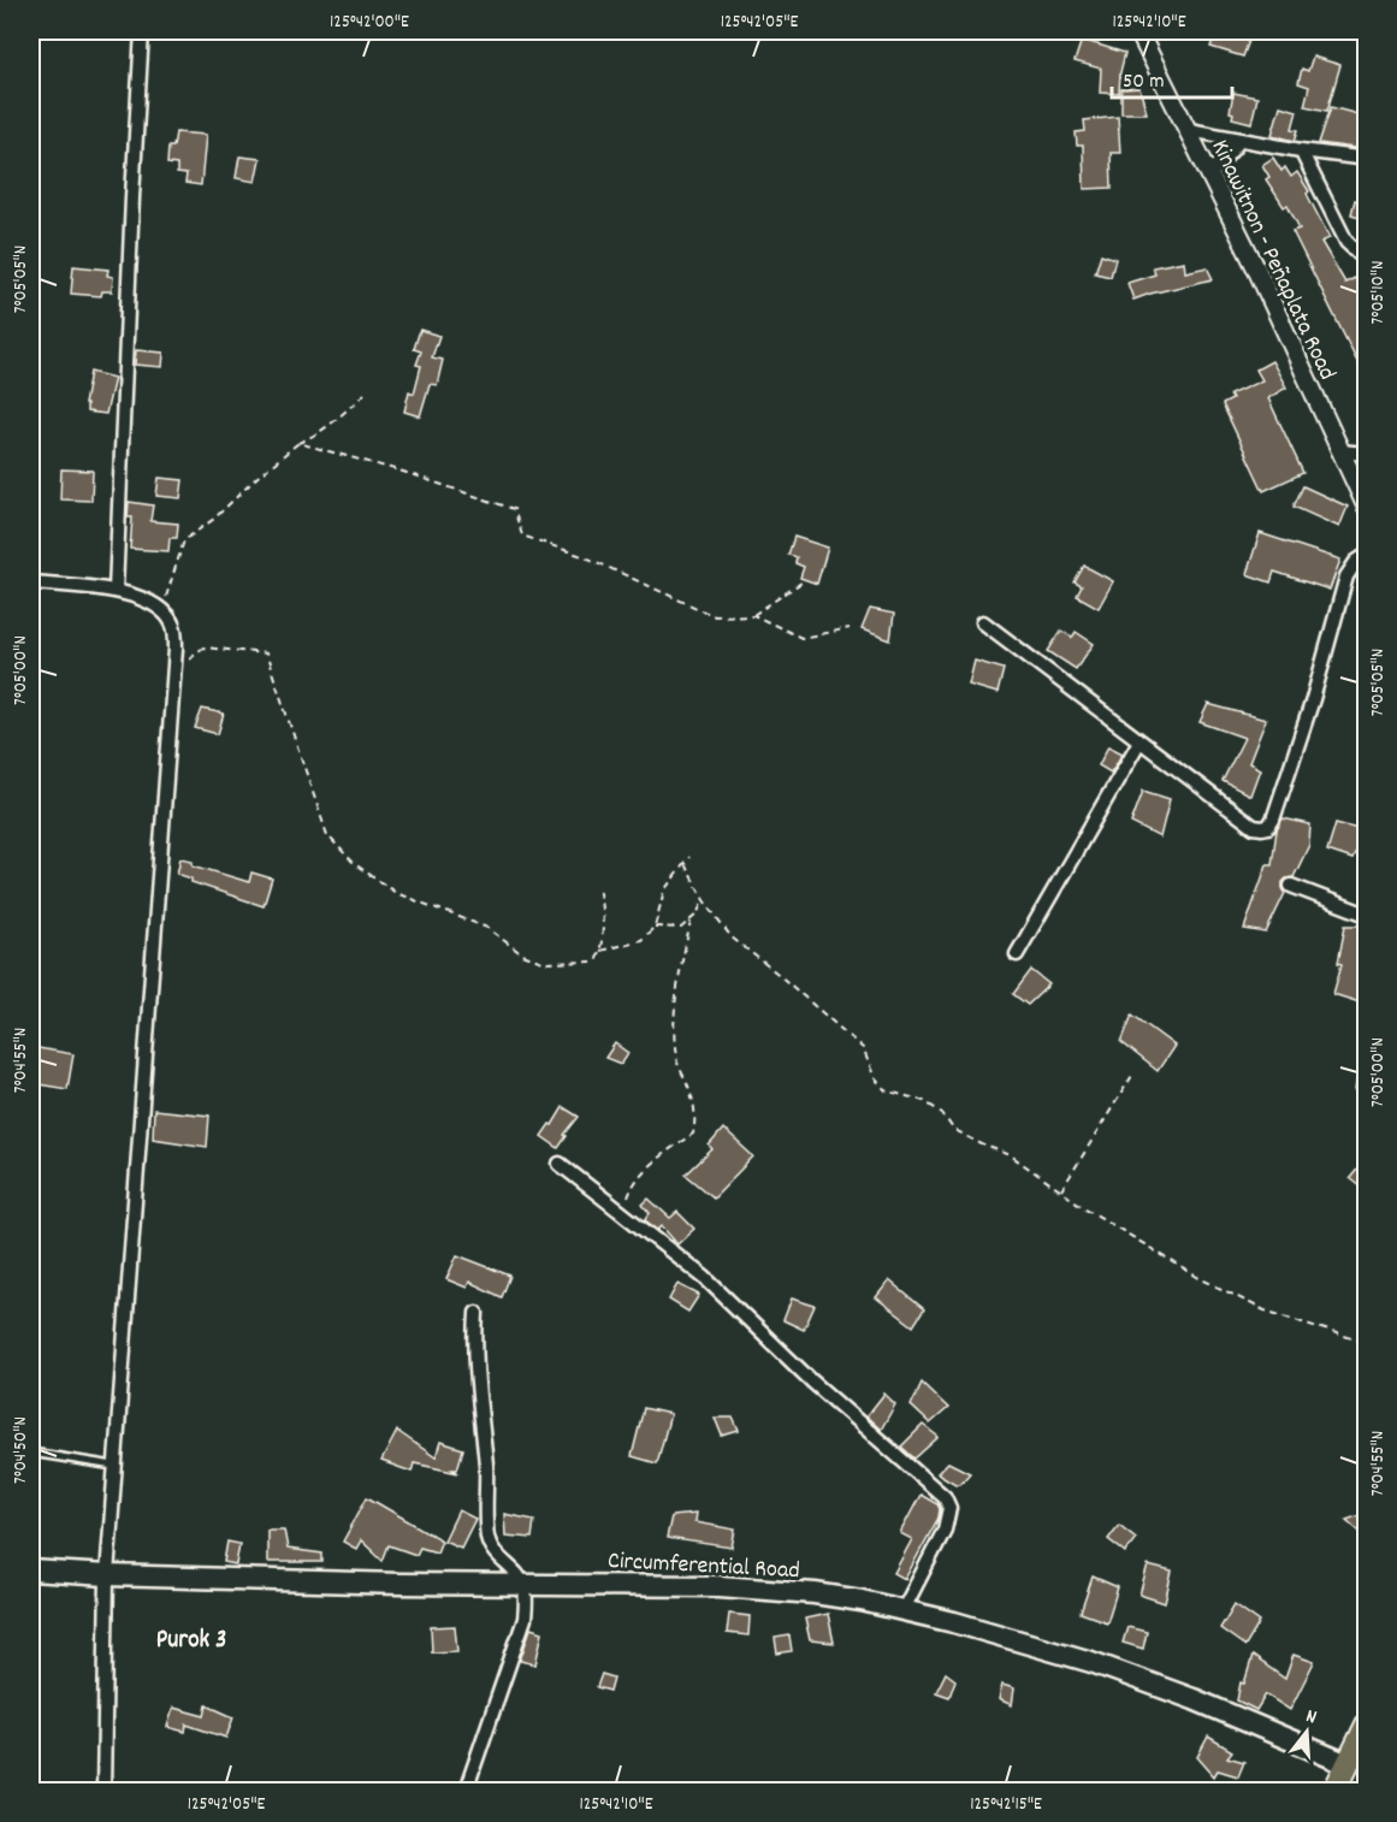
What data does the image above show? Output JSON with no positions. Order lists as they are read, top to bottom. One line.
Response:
{"streets":{"main road":["Circumferential Road"],"street":["Kinawitnon - Peñaplata Road"]},"districts":["Purok 3"],"scale_bar":"50 m","north":"top","coordinates":["125°42'00\"E","125°42'05\"E","125°42'10\"E","7°05'05\"N","7°05'10\"N","7°05'00\"N","7°04'55\"N","7°04'50\"N","125°42'15\"E"]}
